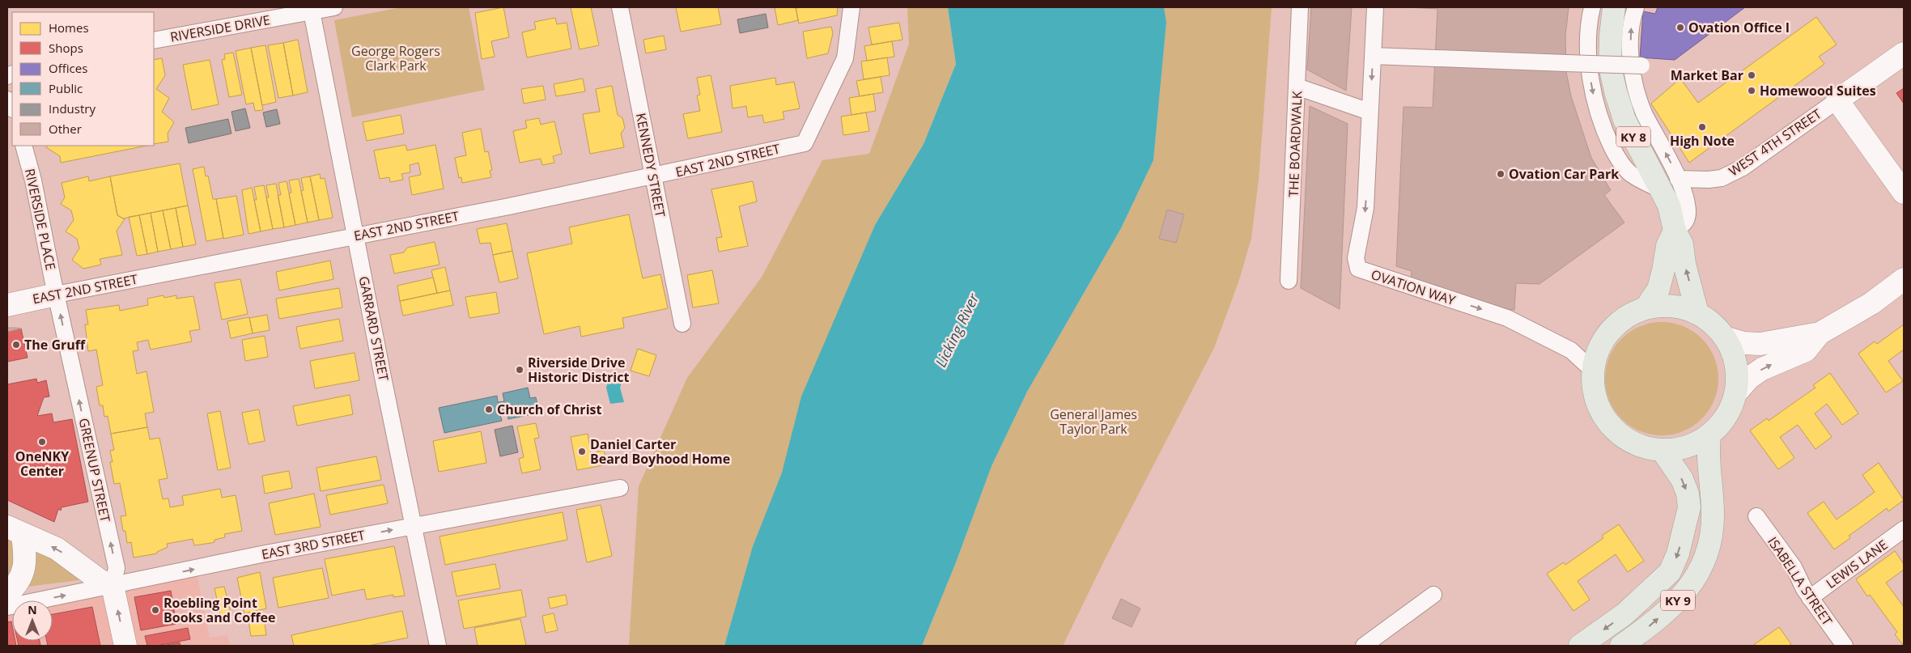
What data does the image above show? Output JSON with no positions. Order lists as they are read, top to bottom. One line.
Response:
{"streets":{"main road":["KY 8","KY 9"],"street":["RIVERSIDE DRIVE","WEST 4TH STREET","THE BOARDWALK","EAST 2ND STREET","KENNEDY STREET","RIVERSIDE PLACE","OVATION WAY","GARRARD STREET","GREENUP STREET","EAST 3RD STREET","LEWIS LANE","ISABELLA STREET"]},"crossings":[["RIVERSIDE DRIVE","GARRARD STREET"],["KY 8","WEST 4TH STREET"],["EAST 2ND STREET","KENNEDY STREET"],["EAST 2ND STREET","RIVERSIDE PLACE"],["EAST 2ND STREET","GARRARD STREET"],["EAST 2ND STREET","GREENUP STREET"],["RIVERSIDE PLACE","GREENUP STREET"],["GARRARD STREET","EAST 3RD STREET"],["GREENUP STREET","EAST 3RD STREET"],["LEWIS LANE","ISABELLA STREET"]],"one_way":["OVATION WAY","GREENUP STREET","EAST 3RD STREET"],"water":["Licking River"],"parks":["George Rogers Clark Park","General James Taylor Park"],"places":["Ovation Office I","Market Bar","Homewood Suites","High Note","Ovation Car Park","The Gruff","Riverside Drive Historic District","Church of Christ","OneNKY Center","Daniel Carter Beard Boyhood Home","Roebling Point Books and Coffee"],"legend":["Homes","Shops","Offices","Public","Industry","Other"],"north":"top"}
